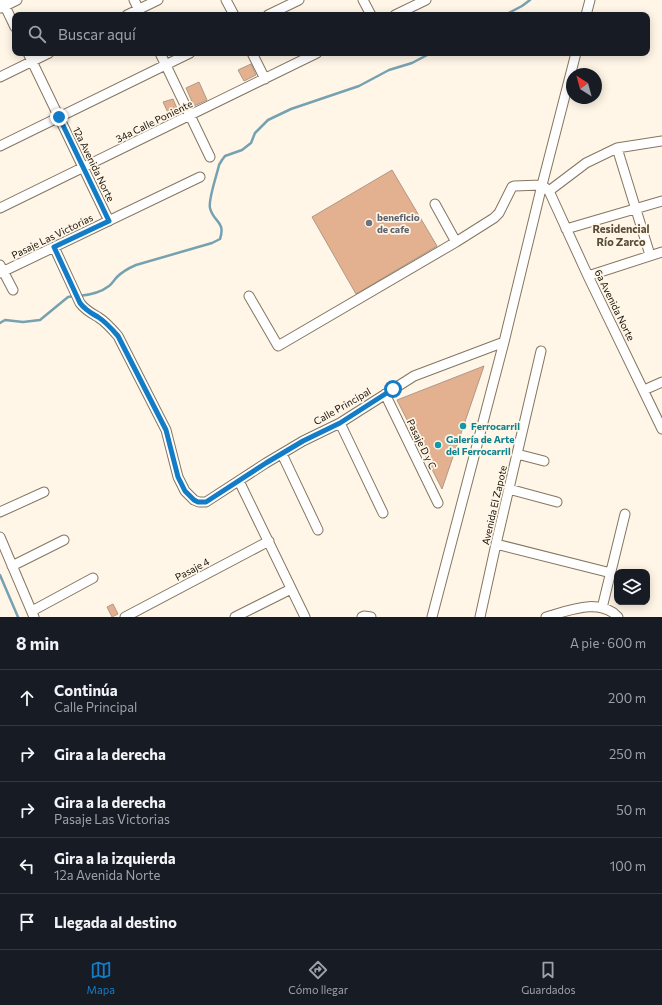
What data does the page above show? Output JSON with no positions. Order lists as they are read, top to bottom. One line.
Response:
{"streets":{"street":["34a Calle Poniente","12a Avenida Norte","Pasaje Las Victorias","6a Avenida Norte","Calle Principal","Pasaje D y C","Avenida El Zapote","Pasaje 4"]},"crossings":[["34a Calle Poniente","12a Avenida Norte"],["12a Avenida Norte","Pasaje Las Victorias"],["Pasaje Las Victorias","Calle Principal"],["Calle Principal","Pasaje D y C"]],"districts":["Residencial Río Zarco"],"places":["beneficio de cafe","Ferrocarril","Galería de Arte del Ferrocarril"],"north":"top left","page":{"search":"Buscar aquí","heading":["8 min","A pie · 600 m"],"list":[["Continúa","Calle Principal","200 m"],["Gira a la derecha","250 m"],["Gira a la derecha","Pasaje Las Victorias","50 m"],["Gira a la izquierda","12a Avenida Norte","100 m"],"Llegada al destino"],"nav":["Mapa","Cómo llegar","Guardados"]}}
